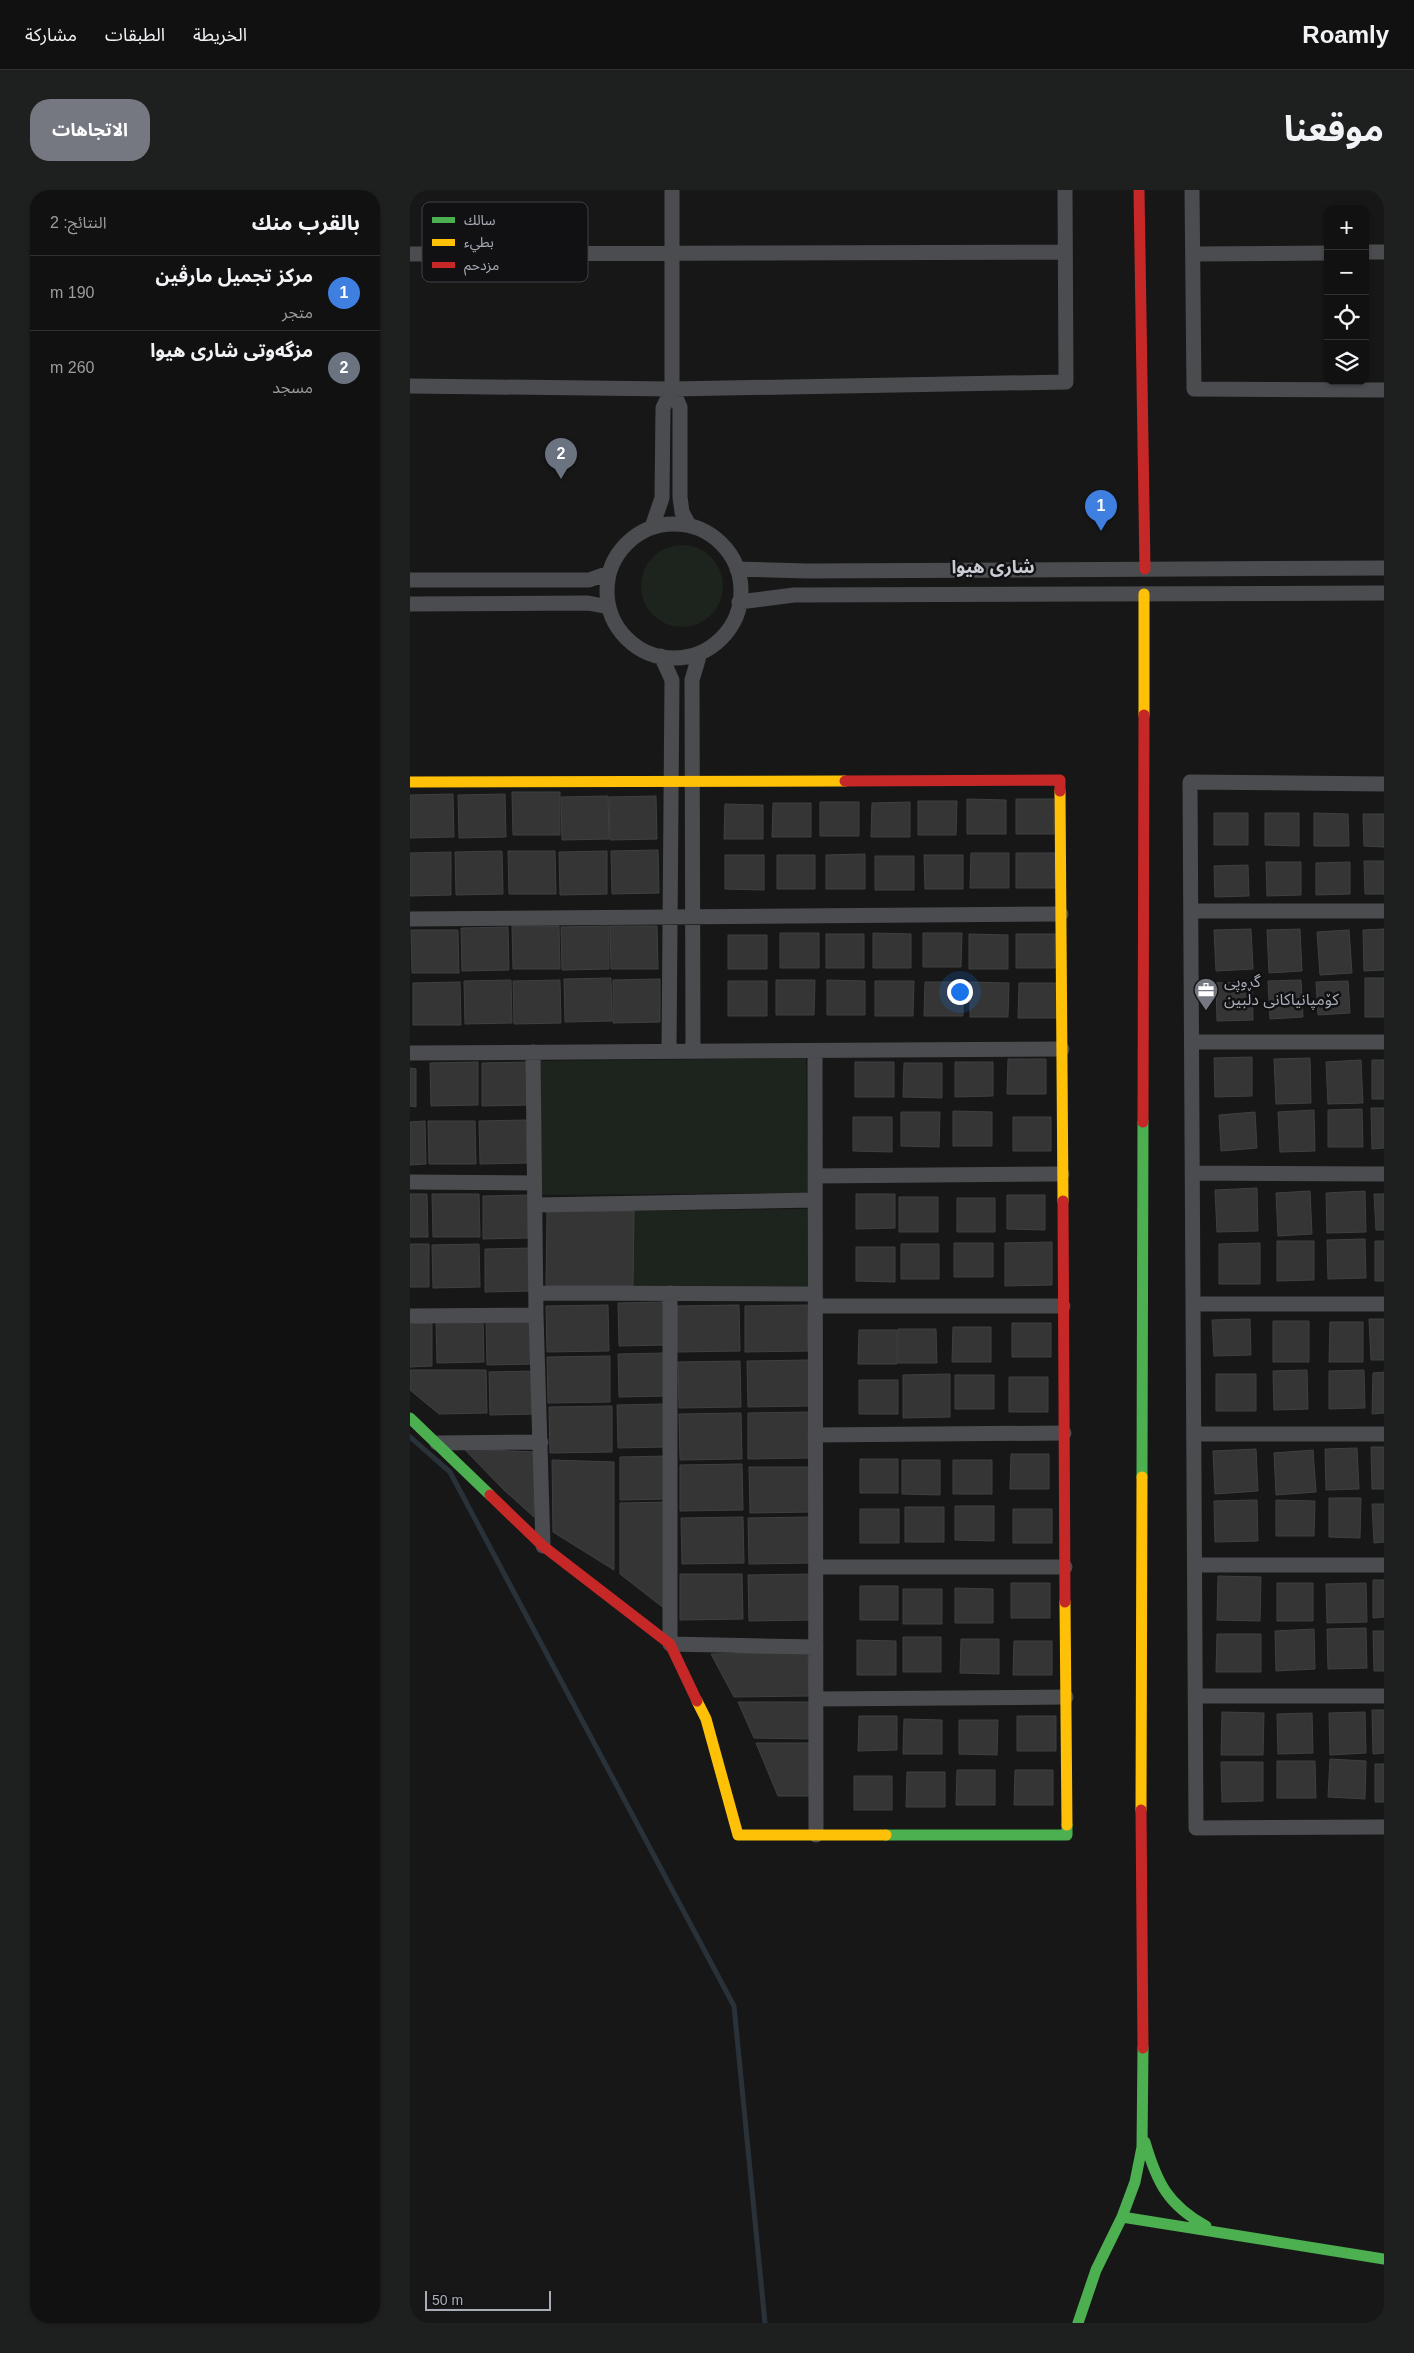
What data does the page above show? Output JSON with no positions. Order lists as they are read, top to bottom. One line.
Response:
{"districts":["شاری هیوا"],"places":{"office":["گروپی کۆمپانیاکانی دڵبین"]},"legend":["سالك","بطيء","مزدحم"],"scale_bar":"50 m","page":{"header":"Roamly","nav":["الخريطة","الطبقات","مشاركة"],"title":"موقعنا","buttons":"الاتجاهات","heading":["بالقرب منك","النتائج: 2"],"map_buttons":["+","−"],"list":[{"mark":"1","name":"مركز تجميل مارڤین","note":"متجر","value":"190 m"},{"mark":"2","name":"مزگەوتی شاری هیوا","note":"مسجد","value":"260 m"}],"pins":["2","1"],"scale":"50 m"}}
